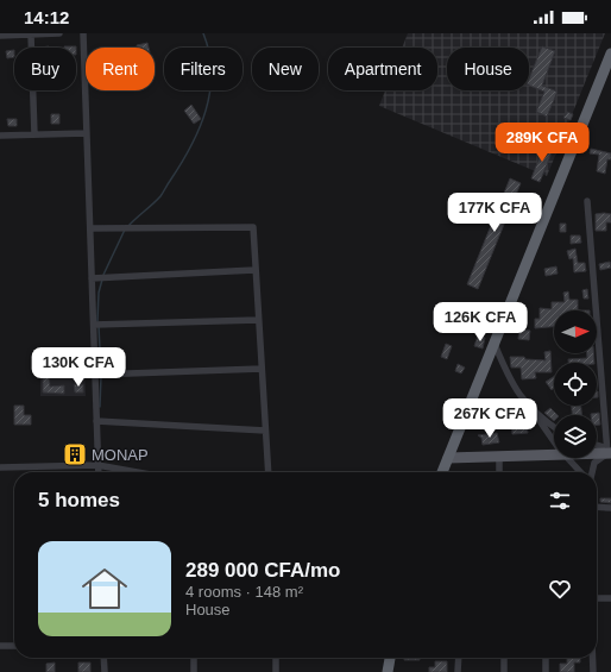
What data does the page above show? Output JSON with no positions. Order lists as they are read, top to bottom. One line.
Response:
{"places":{"building":["MONAP"]},"north":"right","page":{"status":"14:12","chip":["Buy","Rent","Filters","New","Apartment","House"],"price":["289K CFA","177K CFA","126K CFA","130K CFA","267K CFA"],"heading":"5 homes","list":[{"name":"289 000 CFA/mo","note":"4 rooms · 148 m² · House"}]}}
